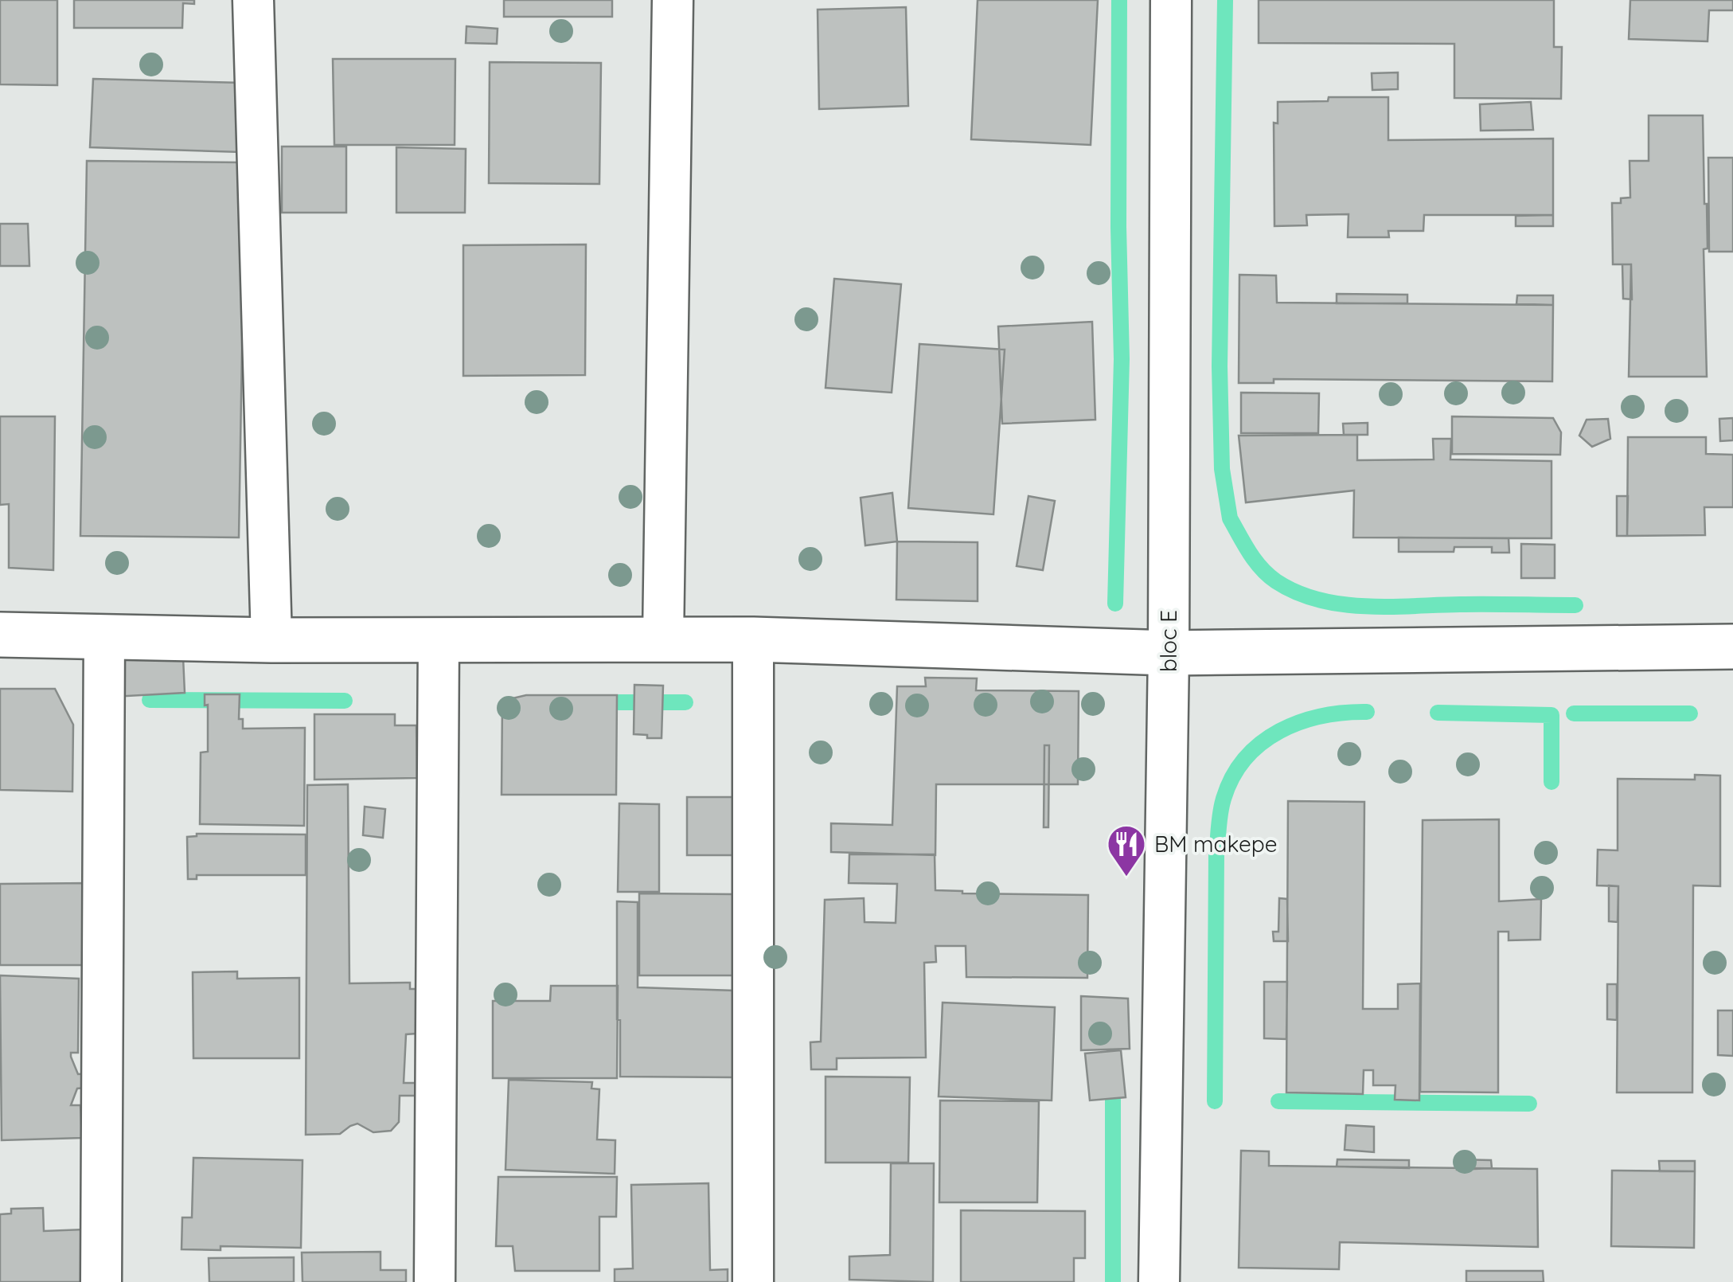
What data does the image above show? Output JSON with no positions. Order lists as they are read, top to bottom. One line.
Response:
{"streets":{"street":["bloc E"]},"places":{"restaurant":["BM makepe"]}}
